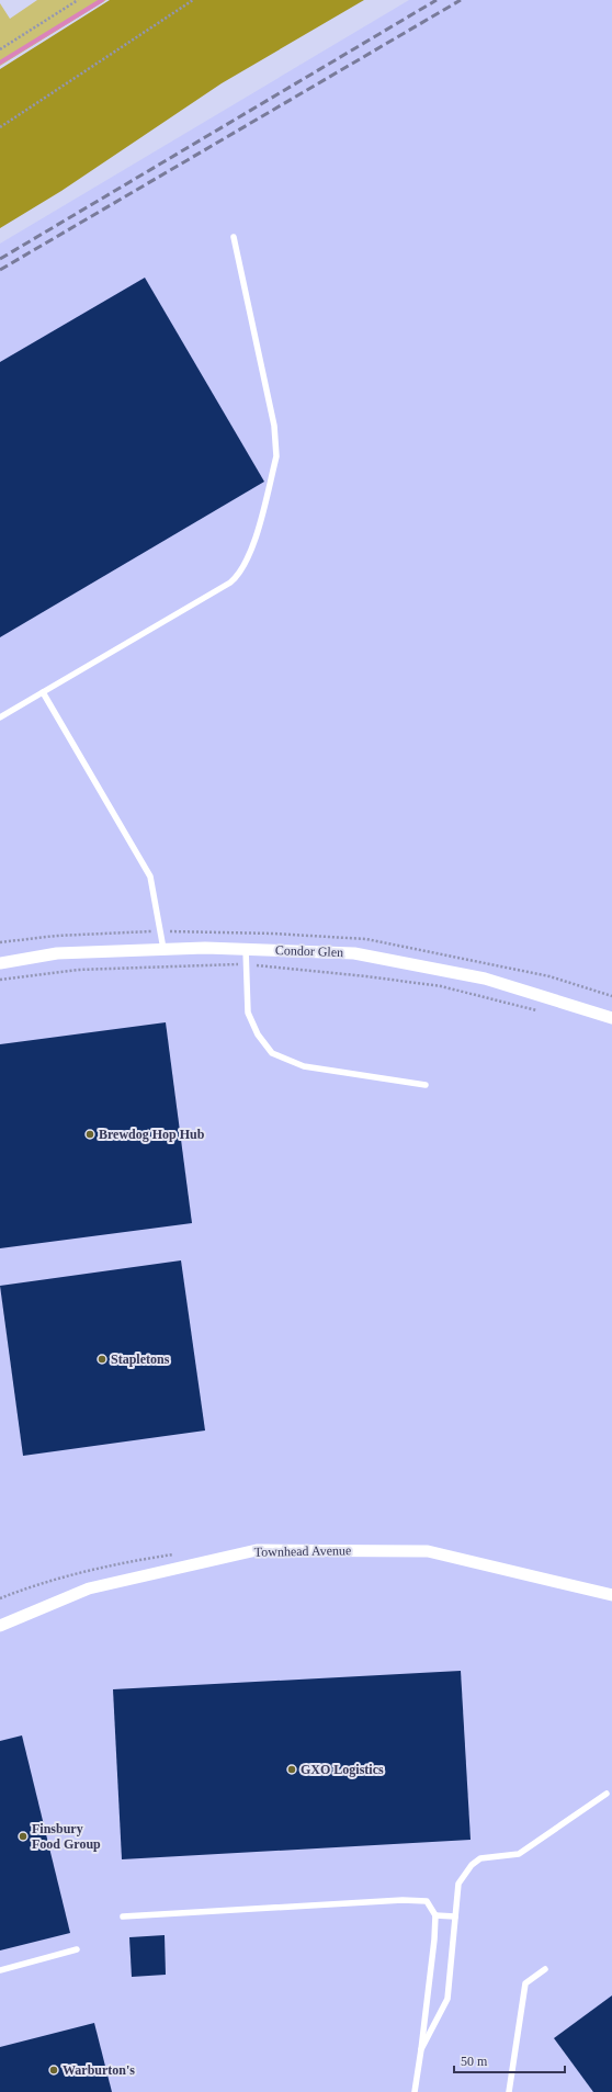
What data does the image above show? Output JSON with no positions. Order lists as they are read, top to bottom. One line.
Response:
{"streets":{"street":["Condor Glen","Townhead Avenue"]},"places":["Brewdog Hop Hub","Stapletons","GXO Logistics","Finsbury Food Group","Warburton's"],"scale_bar":"50 m"}
